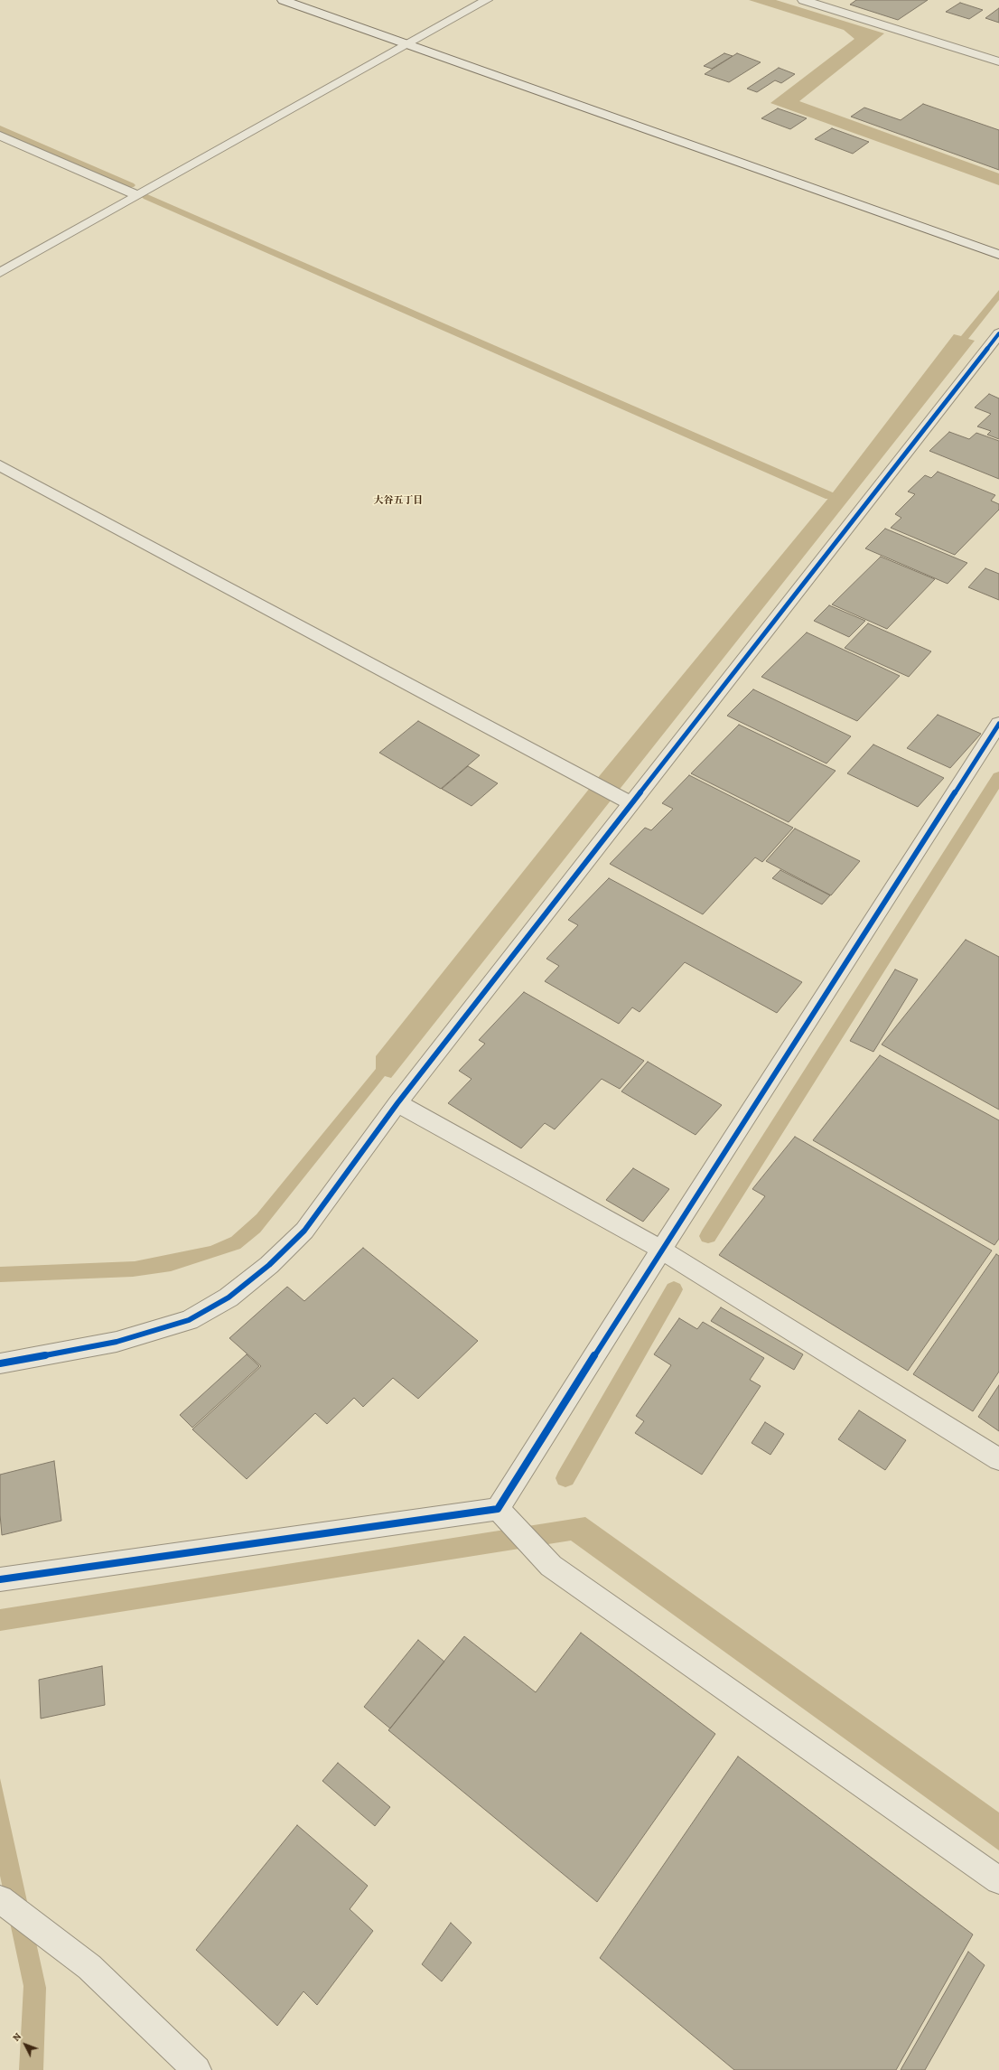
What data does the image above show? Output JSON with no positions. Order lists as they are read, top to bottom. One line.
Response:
{"districts":["大谷五丁目"],"north":"top left"}
